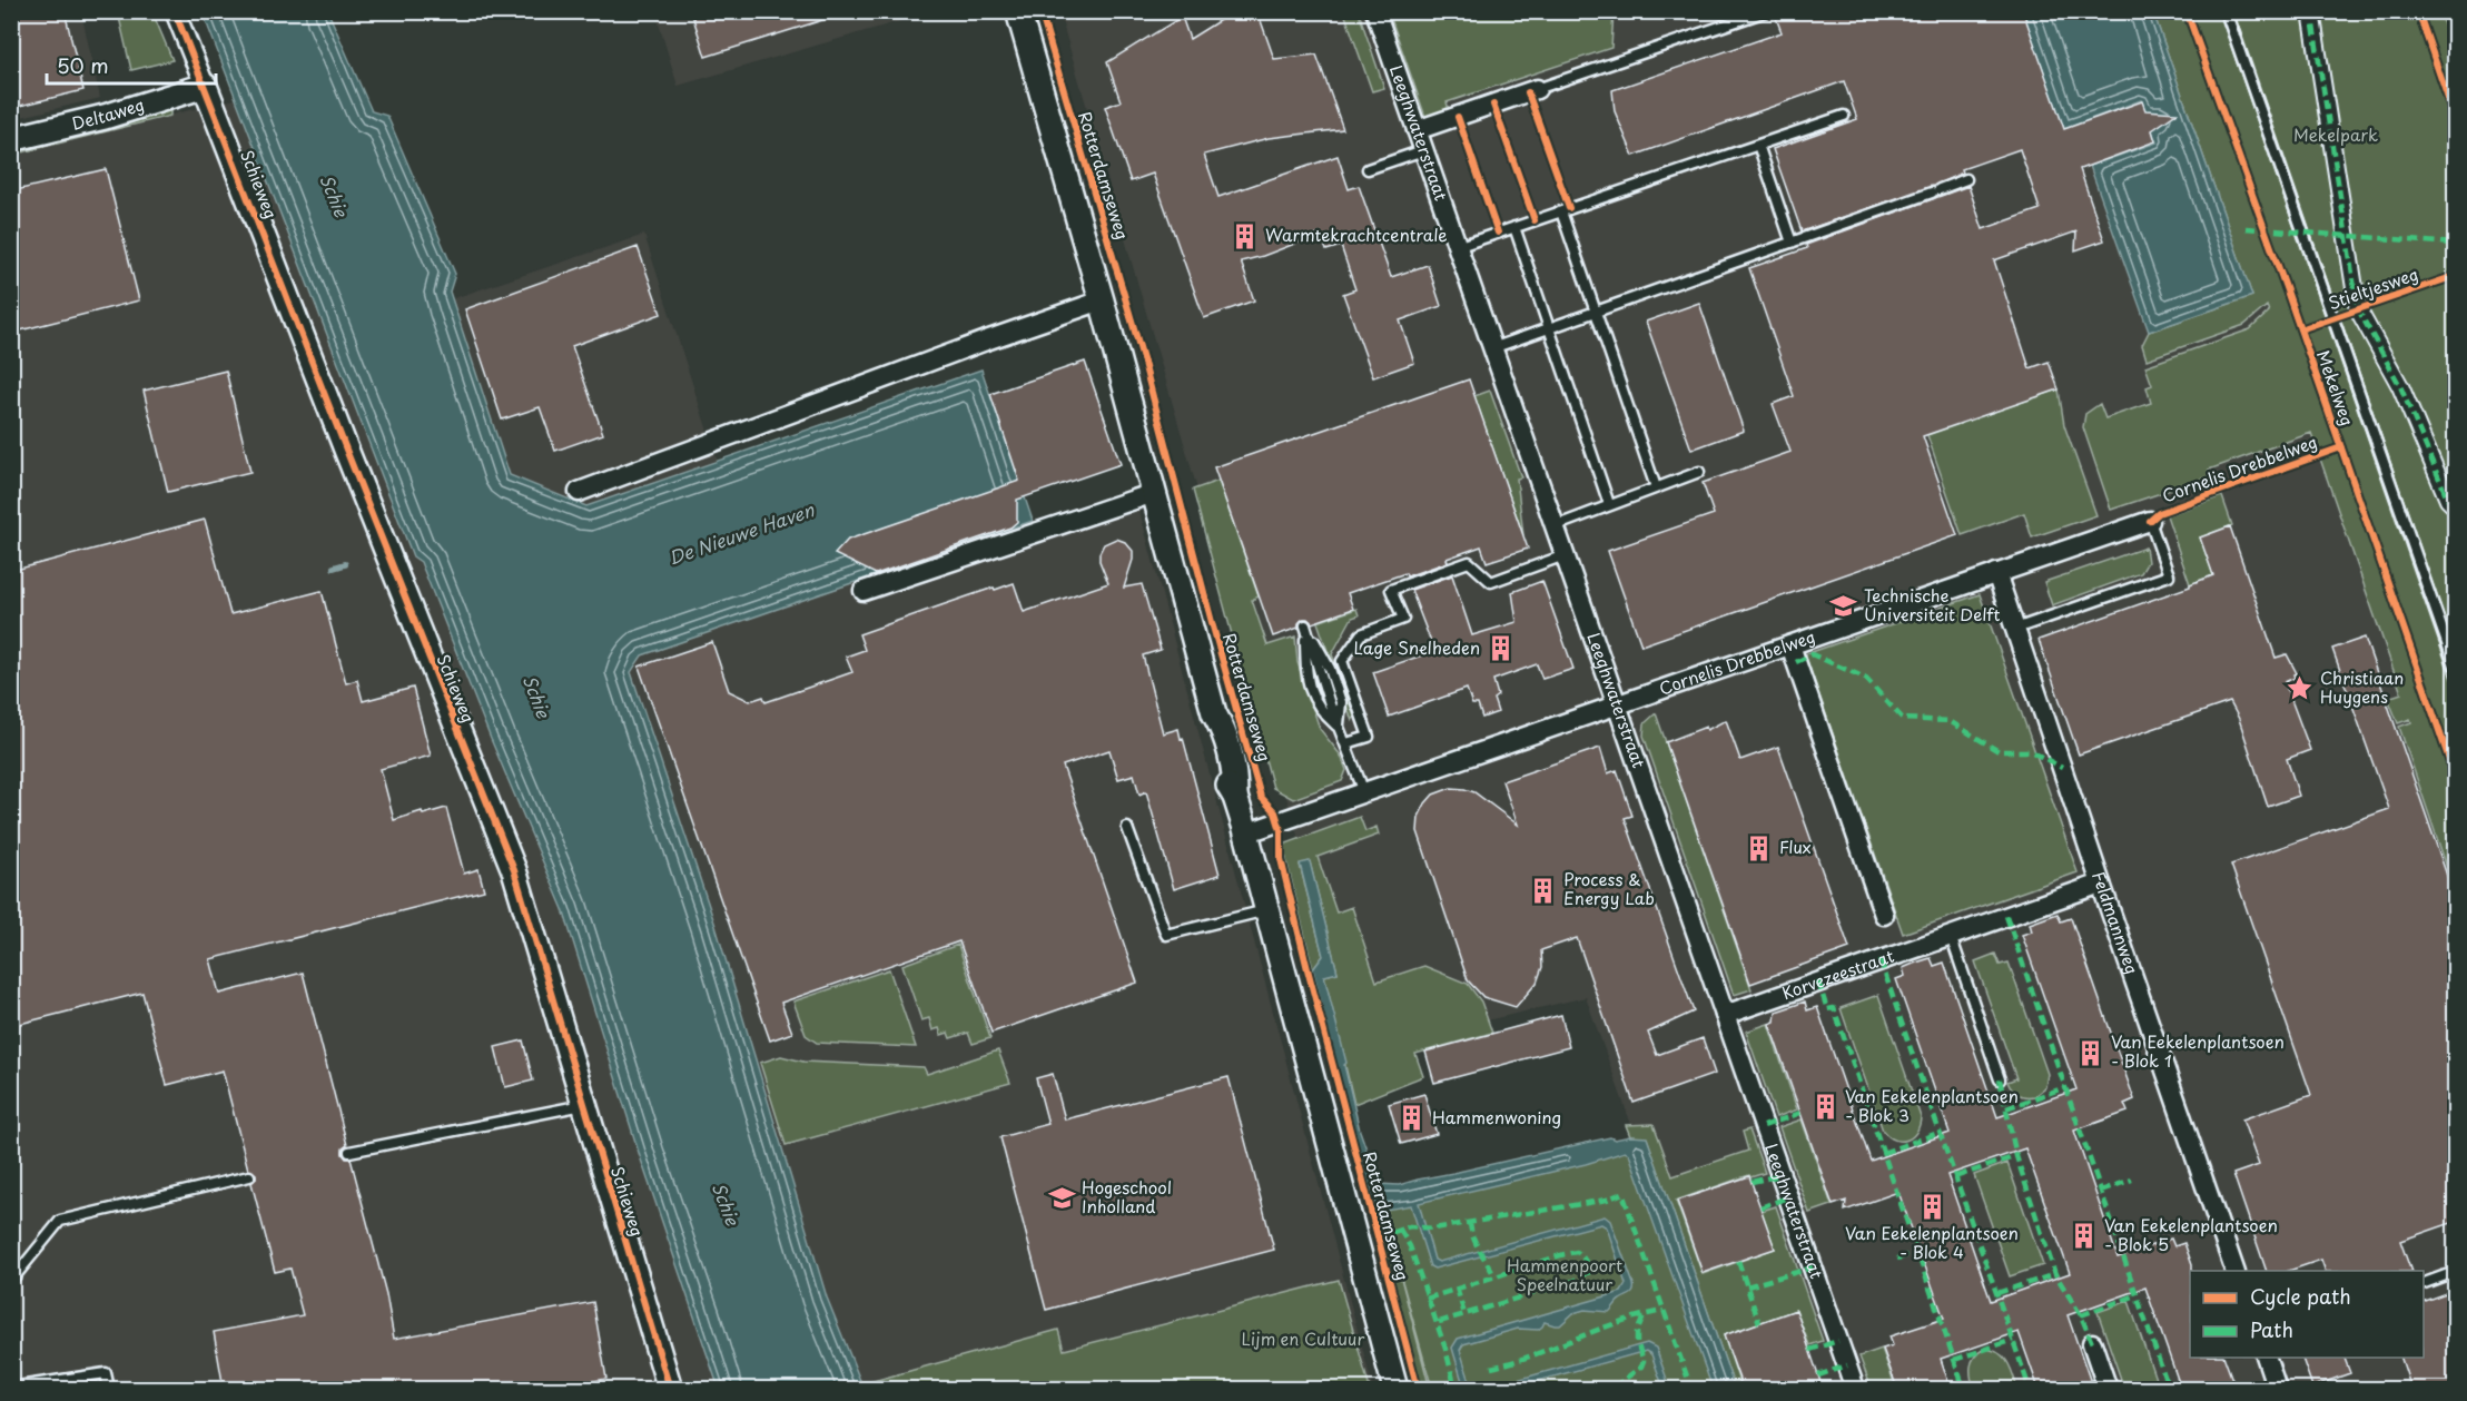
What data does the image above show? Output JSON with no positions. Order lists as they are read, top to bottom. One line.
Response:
{"streets":{"street":["Deltaweg","Leeghwaterstraat","Rotterdamseweg","Schieweg","Cornelis Drebbelweg","Feldmannweg","Korvezeestraat"],"lane":["Mekelweg"],"cycle path":["Stieltjesweg"]},"crossings":[["Deltaweg","Schieweg"],["Leeghwaterstraat","Cornelis Drebbelweg"],["Leeghwaterstraat","Korvezeestraat"],["Rotterdamseweg","Cornelis Drebbelweg"],["Cornelis Drebbelweg","Feldmannweg"],["Feldmannweg","Korvezeestraat"]],"water":["Schie","De Nieuwe Haven"],"parks":["Mekelpark","Hammenpoort Speelnatuur","Lijm en Cultuur"],"places":{"building":["Warmtekrachtcentrale","Lage Snelheden","Flux","Process & Energy Lab","Van Eekelenplantsoen - Blok 1","Van Eekelenplantsoen - Blok 3","Hammenwoning","Van Eekelenplantsoen - Blok 4","Van Eekelenplantsoen - Blok 5"],"school or university":["Technische Universiteit Delft","Hogeschool Inholland"],"place":["Christiaan Huygens"]},"legend":["Cycle path","Path"],"scale_bar":"50 m"}
